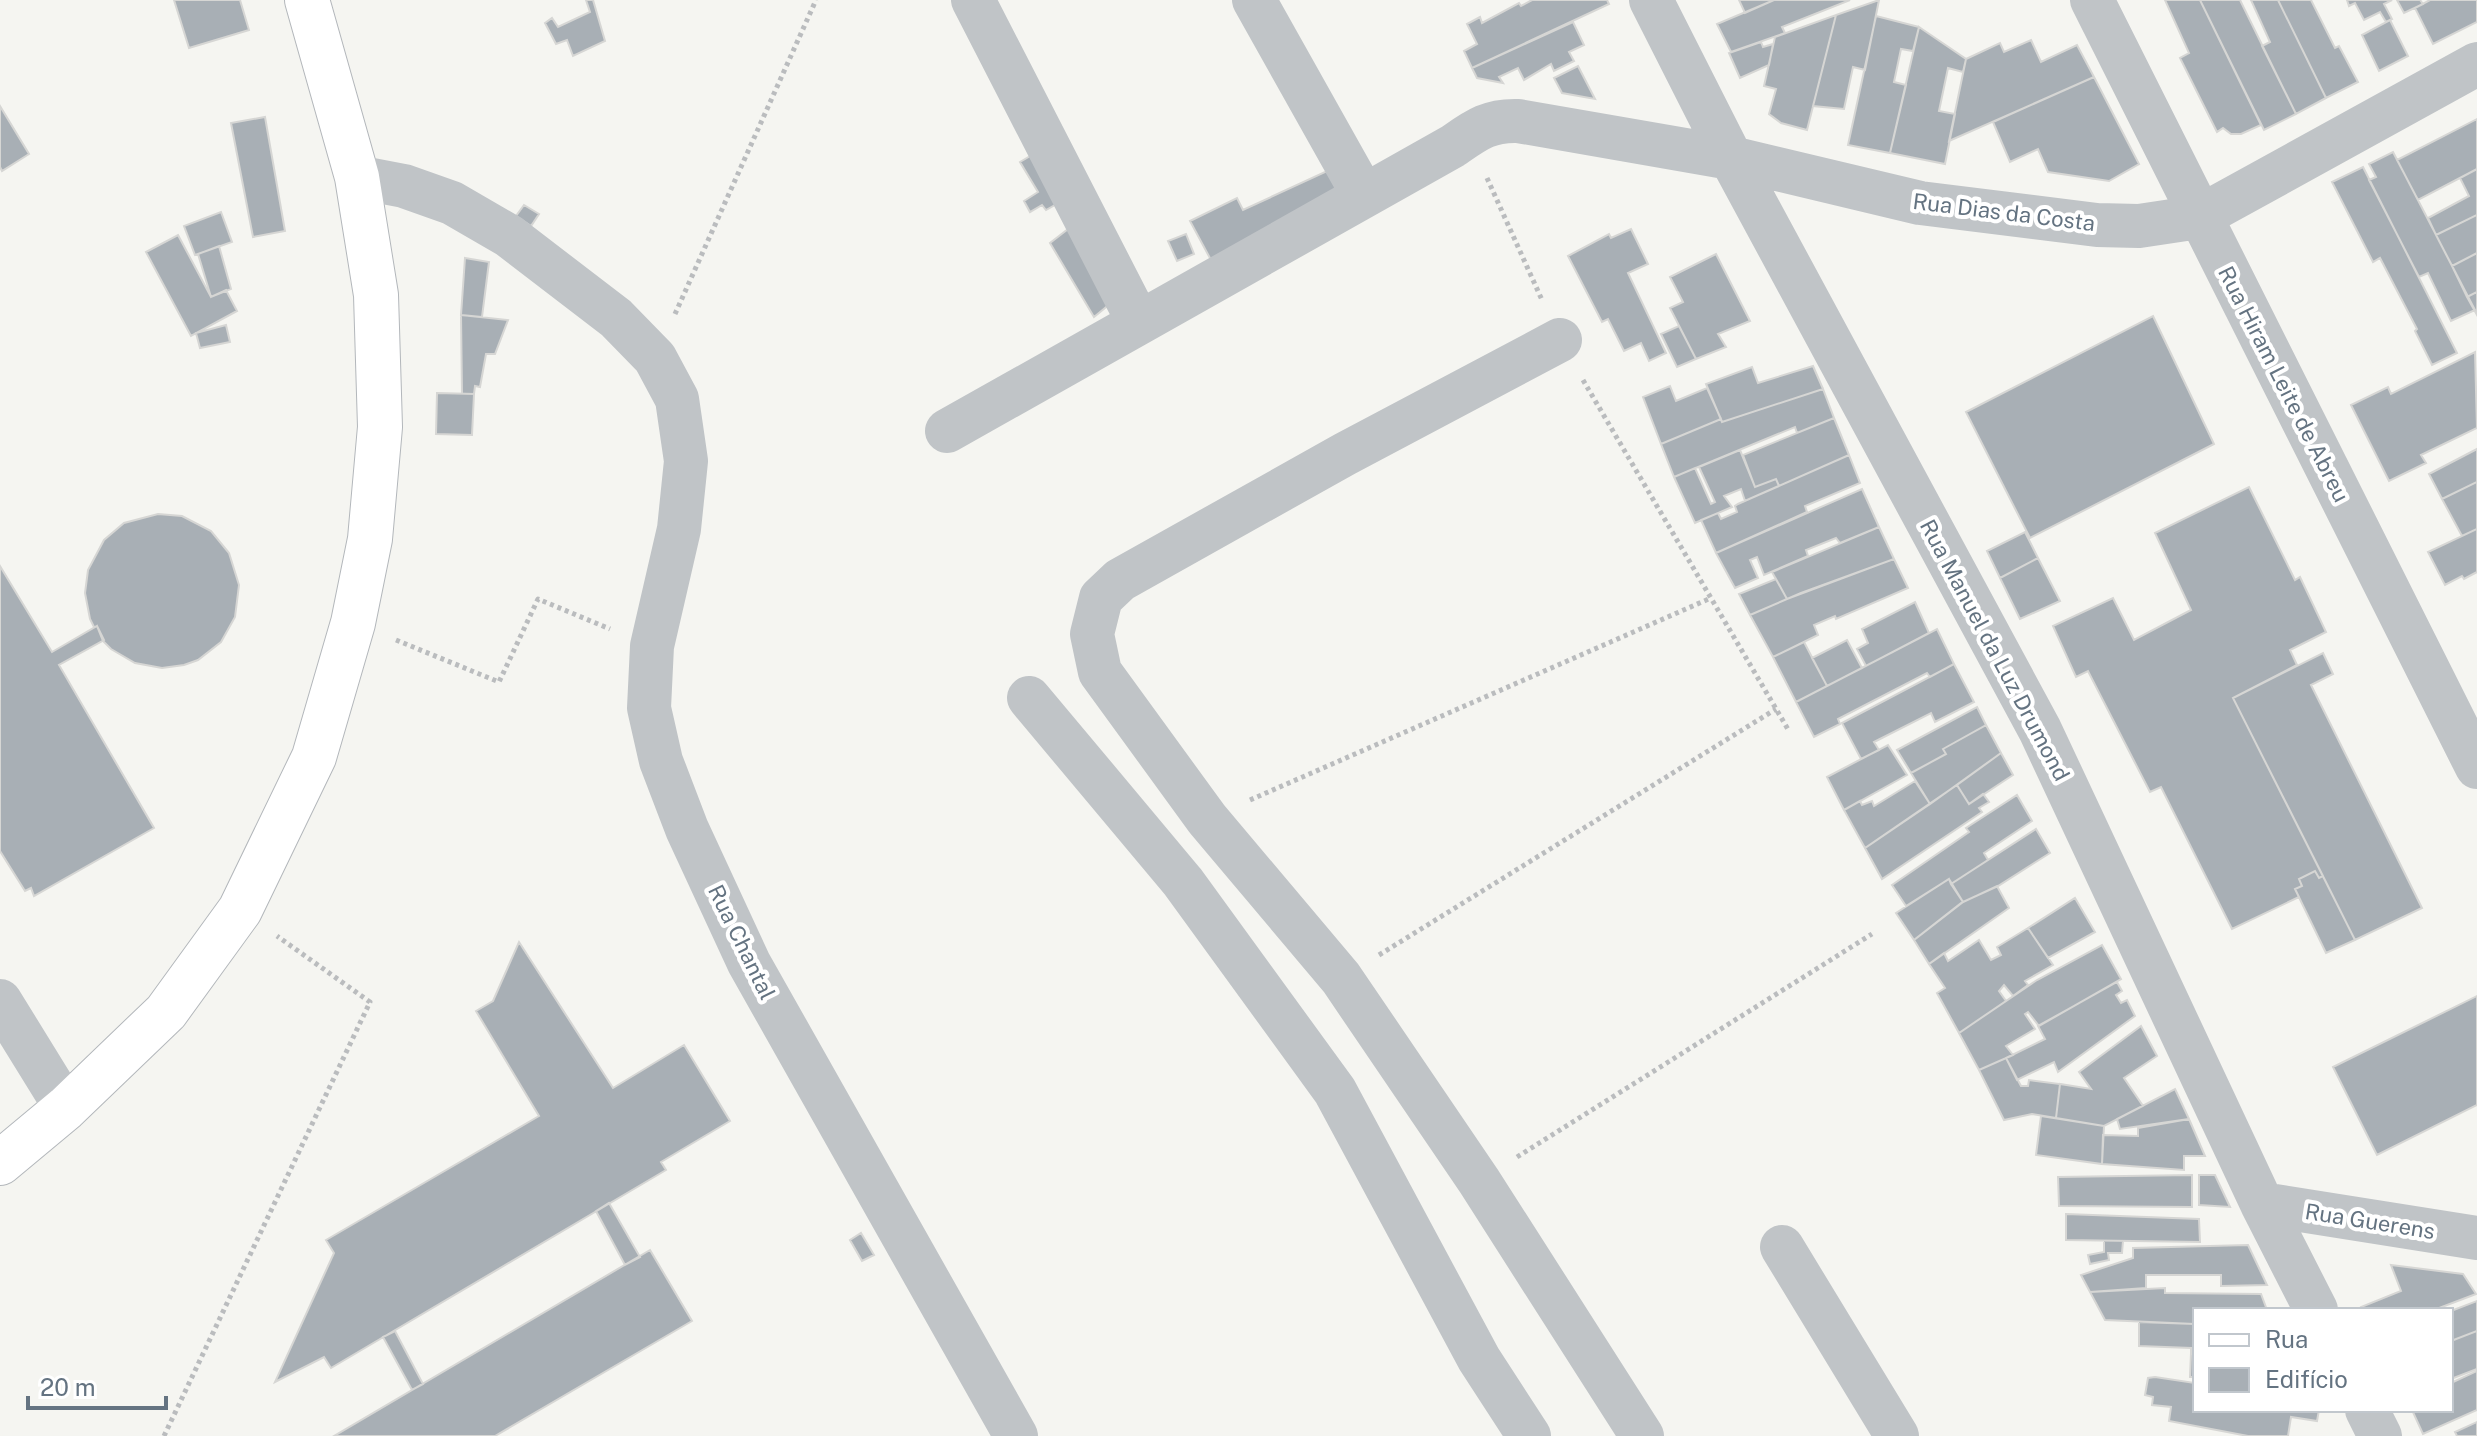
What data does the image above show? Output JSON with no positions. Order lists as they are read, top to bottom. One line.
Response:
{"streets":{"street":["Rua Dias da Costa","Rua Hiram Leite de Abreu","Rua Manuel da Luz Drumond","Rua Chantal","Rua Guerens"]},"crossings":[["Rua Dias da Costa","Rua Hiram Leite de Abreu"],["Rua Dias da Costa","Rua Manuel da Luz Drumond"],["Rua Manuel da Luz Drumond","Rua Guerens"]],"legend":["Rua","Edifício"],"scale_bar":"20 m"}
